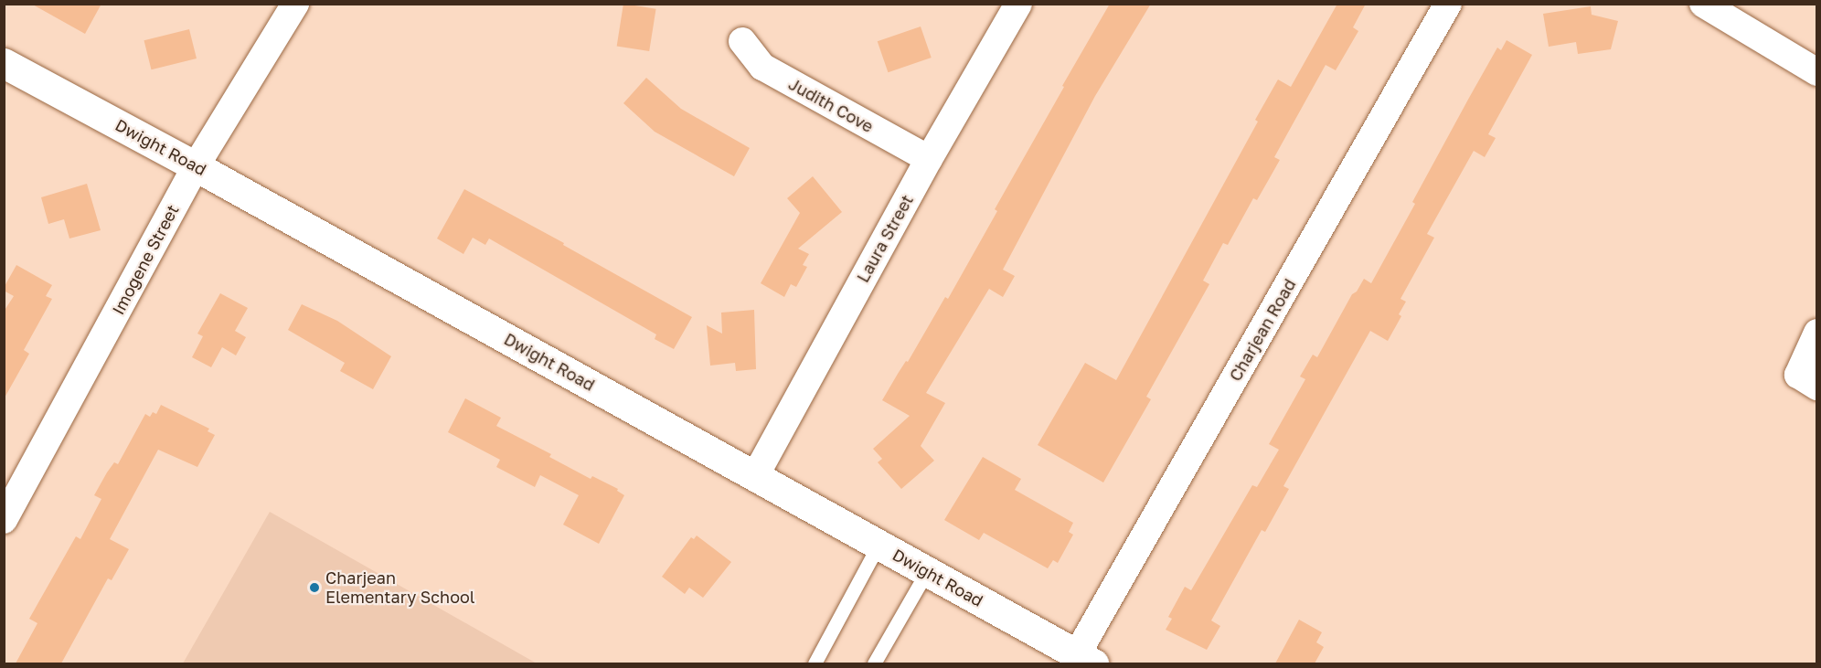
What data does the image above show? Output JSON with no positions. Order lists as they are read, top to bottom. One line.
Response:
{"streets":{"street":["Judith Cove","Dwight Road","Laura Street","Imogene Street","Charjean Road"]},"crossings":[["Judith Cove","Laura Street"],["Dwight Road","Laura Street"],["Dwight Road","Imogene Street"],["Dwight Road","Charjean Road"]],"places":["Charjean Elementary School"]}
